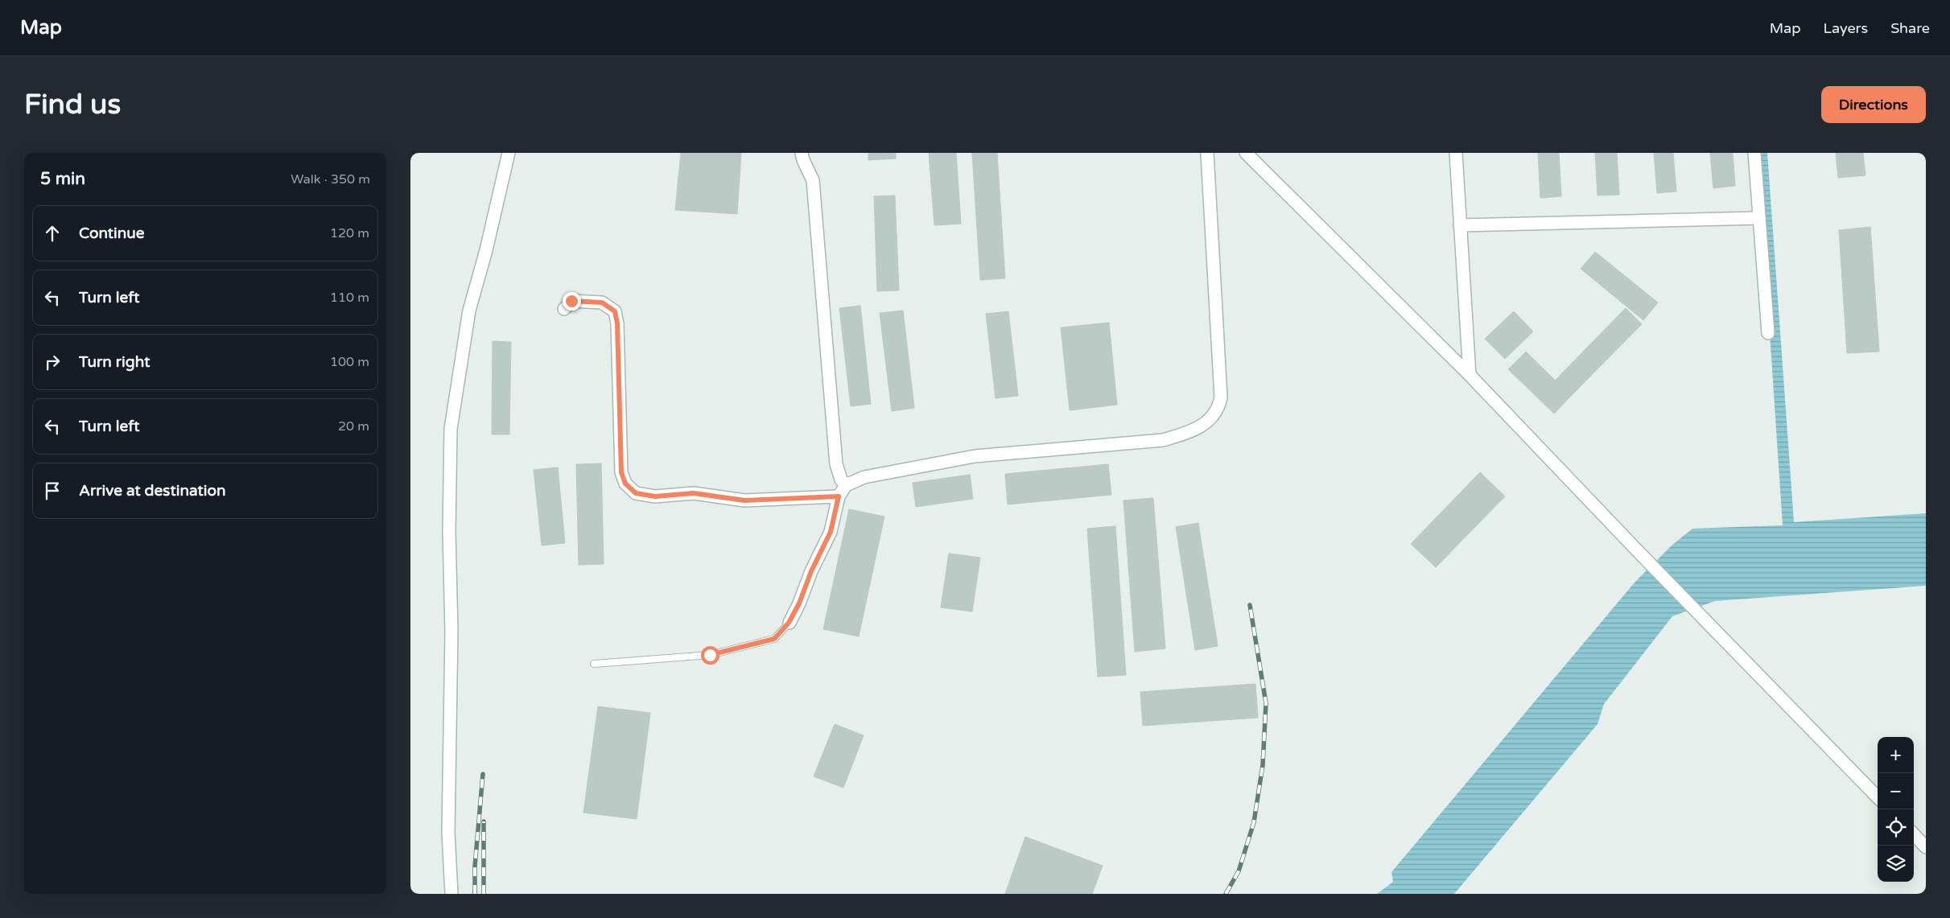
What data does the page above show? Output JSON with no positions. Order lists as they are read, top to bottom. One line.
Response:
{"page":{"header":"Map","nav":["Map","Layers","Share"],"buttons":"Directions","title":"Find us","heading":["5 min","Walk · 350 m"],"list":[["Continue","120 m"],["Turn left","110 m"],["Turn right","100 m"],["Turn left","20 m"],"Arrive at destination"],"map_buttons":["+","−"]}}
